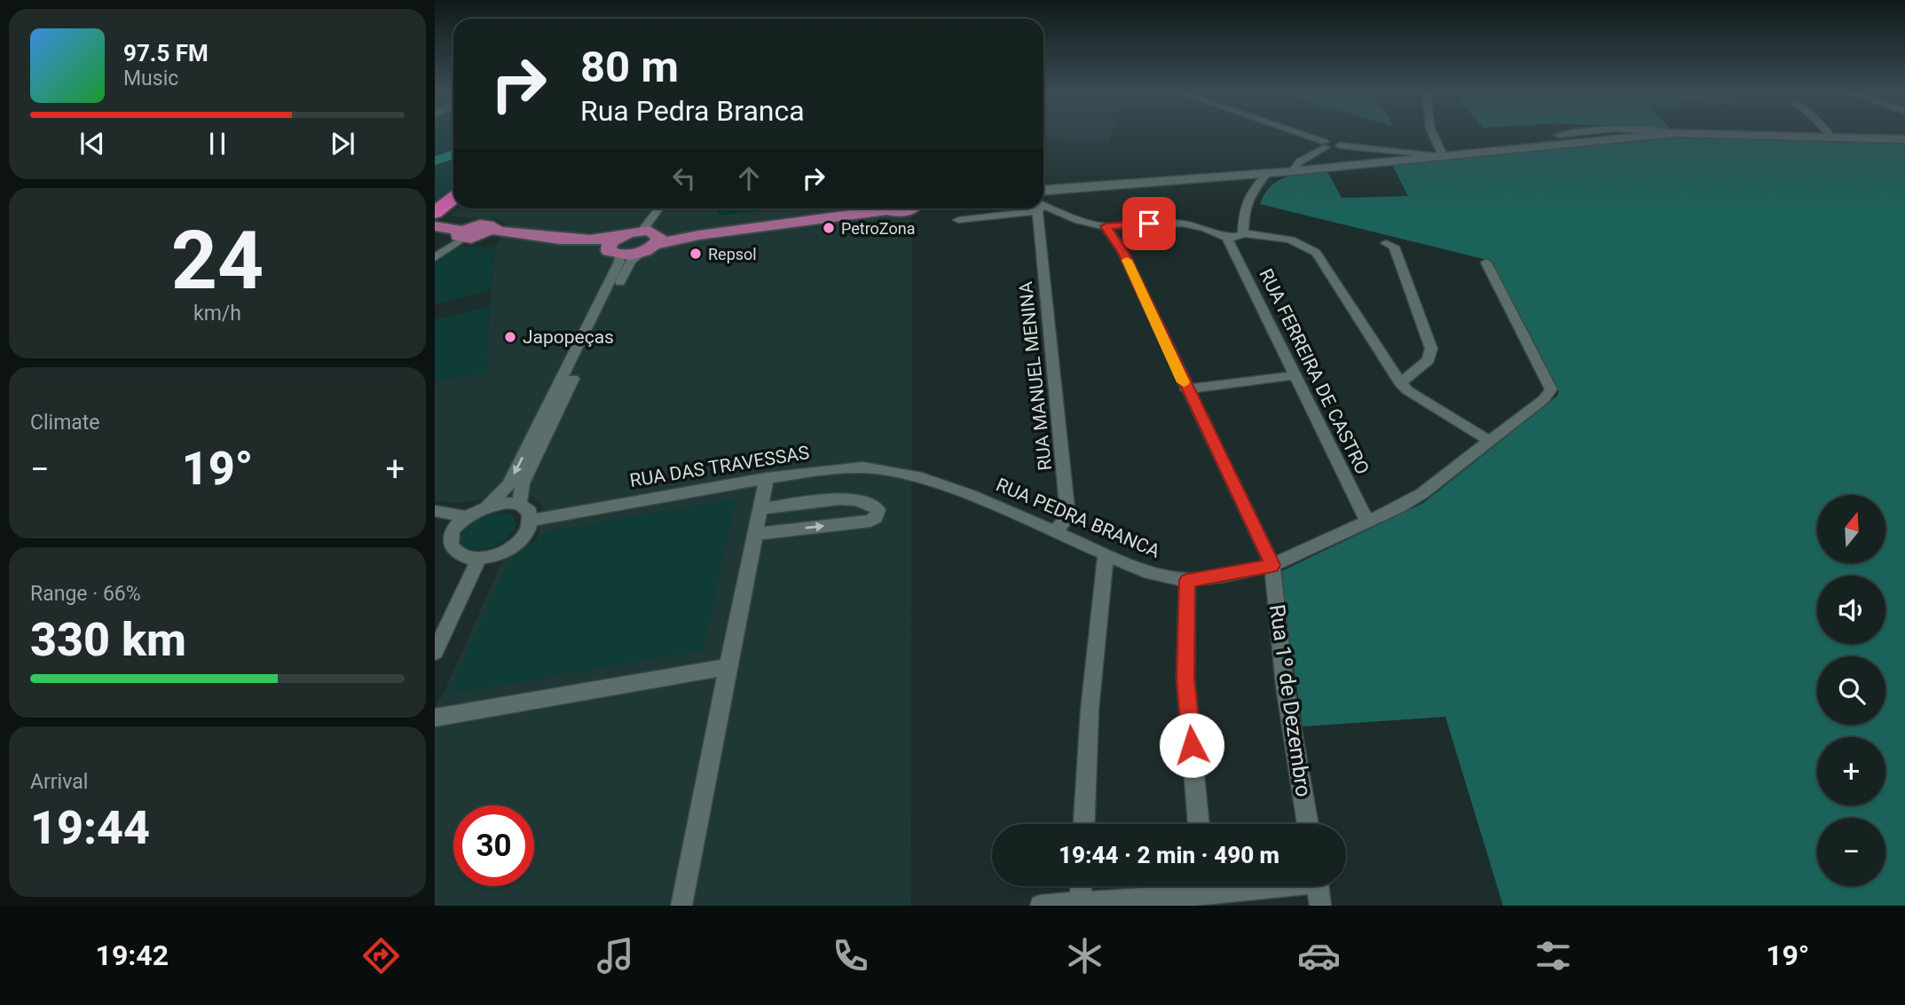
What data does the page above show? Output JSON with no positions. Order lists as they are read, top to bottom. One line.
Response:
{"streets":{"street":["RUA FERREIRA DE CASTRO","RUA MANUEL MENINA","RUA DAS TRAVESSAS","RUA PEDRA BRANCA","Rua 1º de Dezembro"]},"crossings":[["RUA FERREIRA DE CASTRO","RUA PEDRA BRANCA"],["RUA MANUEL MENINA","RUA PEDRA BRANCA"],["RUA DAS TRAVESSAS","RUA PEDRA BRANCA"],["RUA PEDRA BRANCA","Rua 1º de Dezembro"]],"places":["PetroZona","Repsol","Japopeças"],"north":"top","page":{"turn":["80 m","Rua Pedra Branca"],"song":["97.5 FM","Music"],"tile":[["24","km/h"],"Climate",["Range · 66%","330 km"],["Arrival","19:44"]],"heat":["−","19°","+"],"map_buttons":["+","−"],"limit":"30","trip":"19:44 · 2 min · 490 m","tabs":["19:42","19°"]}}
